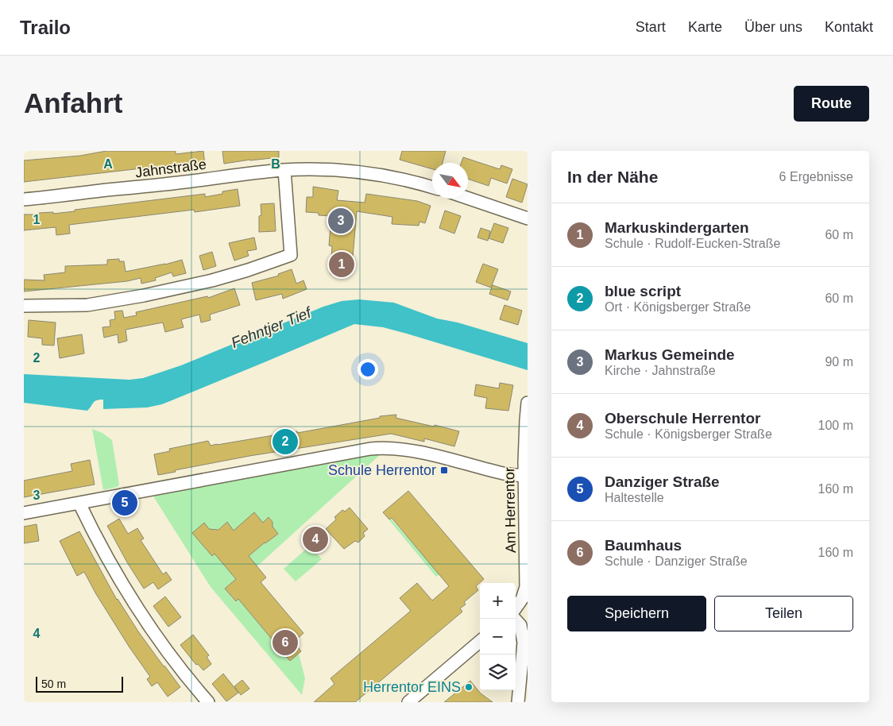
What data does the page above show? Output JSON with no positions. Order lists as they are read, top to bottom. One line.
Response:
{"streets":{"street":["Jahnstraße","Am Herrentor"]},"water":["Fehntjer Tief"],"places":{"transit":["Schule Herrentor"],"other":["Herrentor EINS"]},"scale_bar":"50 m","north":"bottom right","page":{"header":"Trailo","nav":["Start","Karte","Über uns","Kontakt"],"buttons":["Route",["Speichern","Teilen"]],"title":"Anfahrt","heading":["In der Nähe","6 Ergebnisse"],"list":[{"mark":"1","name":"Markuskindergarten","note":"Schule · Rudolf-Eucken-Straße","value":"60 m"},{"mark":"2","name":"blue script","note":"Ort · Königsberger Straße","value":"60 m"},{"mark":"3","name":"Markus Gemeinde","note":"Kirche · Jahnstraße","value":"90 m"},{"mark":"4","name":"Oberschule Herrentor","note":"Schule · Königsberger Straße","value":"100 m"},{"mark":"5","name":"Danziger Straße","note":"Haltestelle","value":"160 m"},{"mark":"6","name":"Baumhaus","note":"Schule · Danziger Straße","value":"160 m"}],"pins":["3","1","2","5","4","6"],"map_buttons":["+","−"],"scale":"50 m"},"grid":{"columns":["A","B"],"rows":["1","2","3","4"]}}
